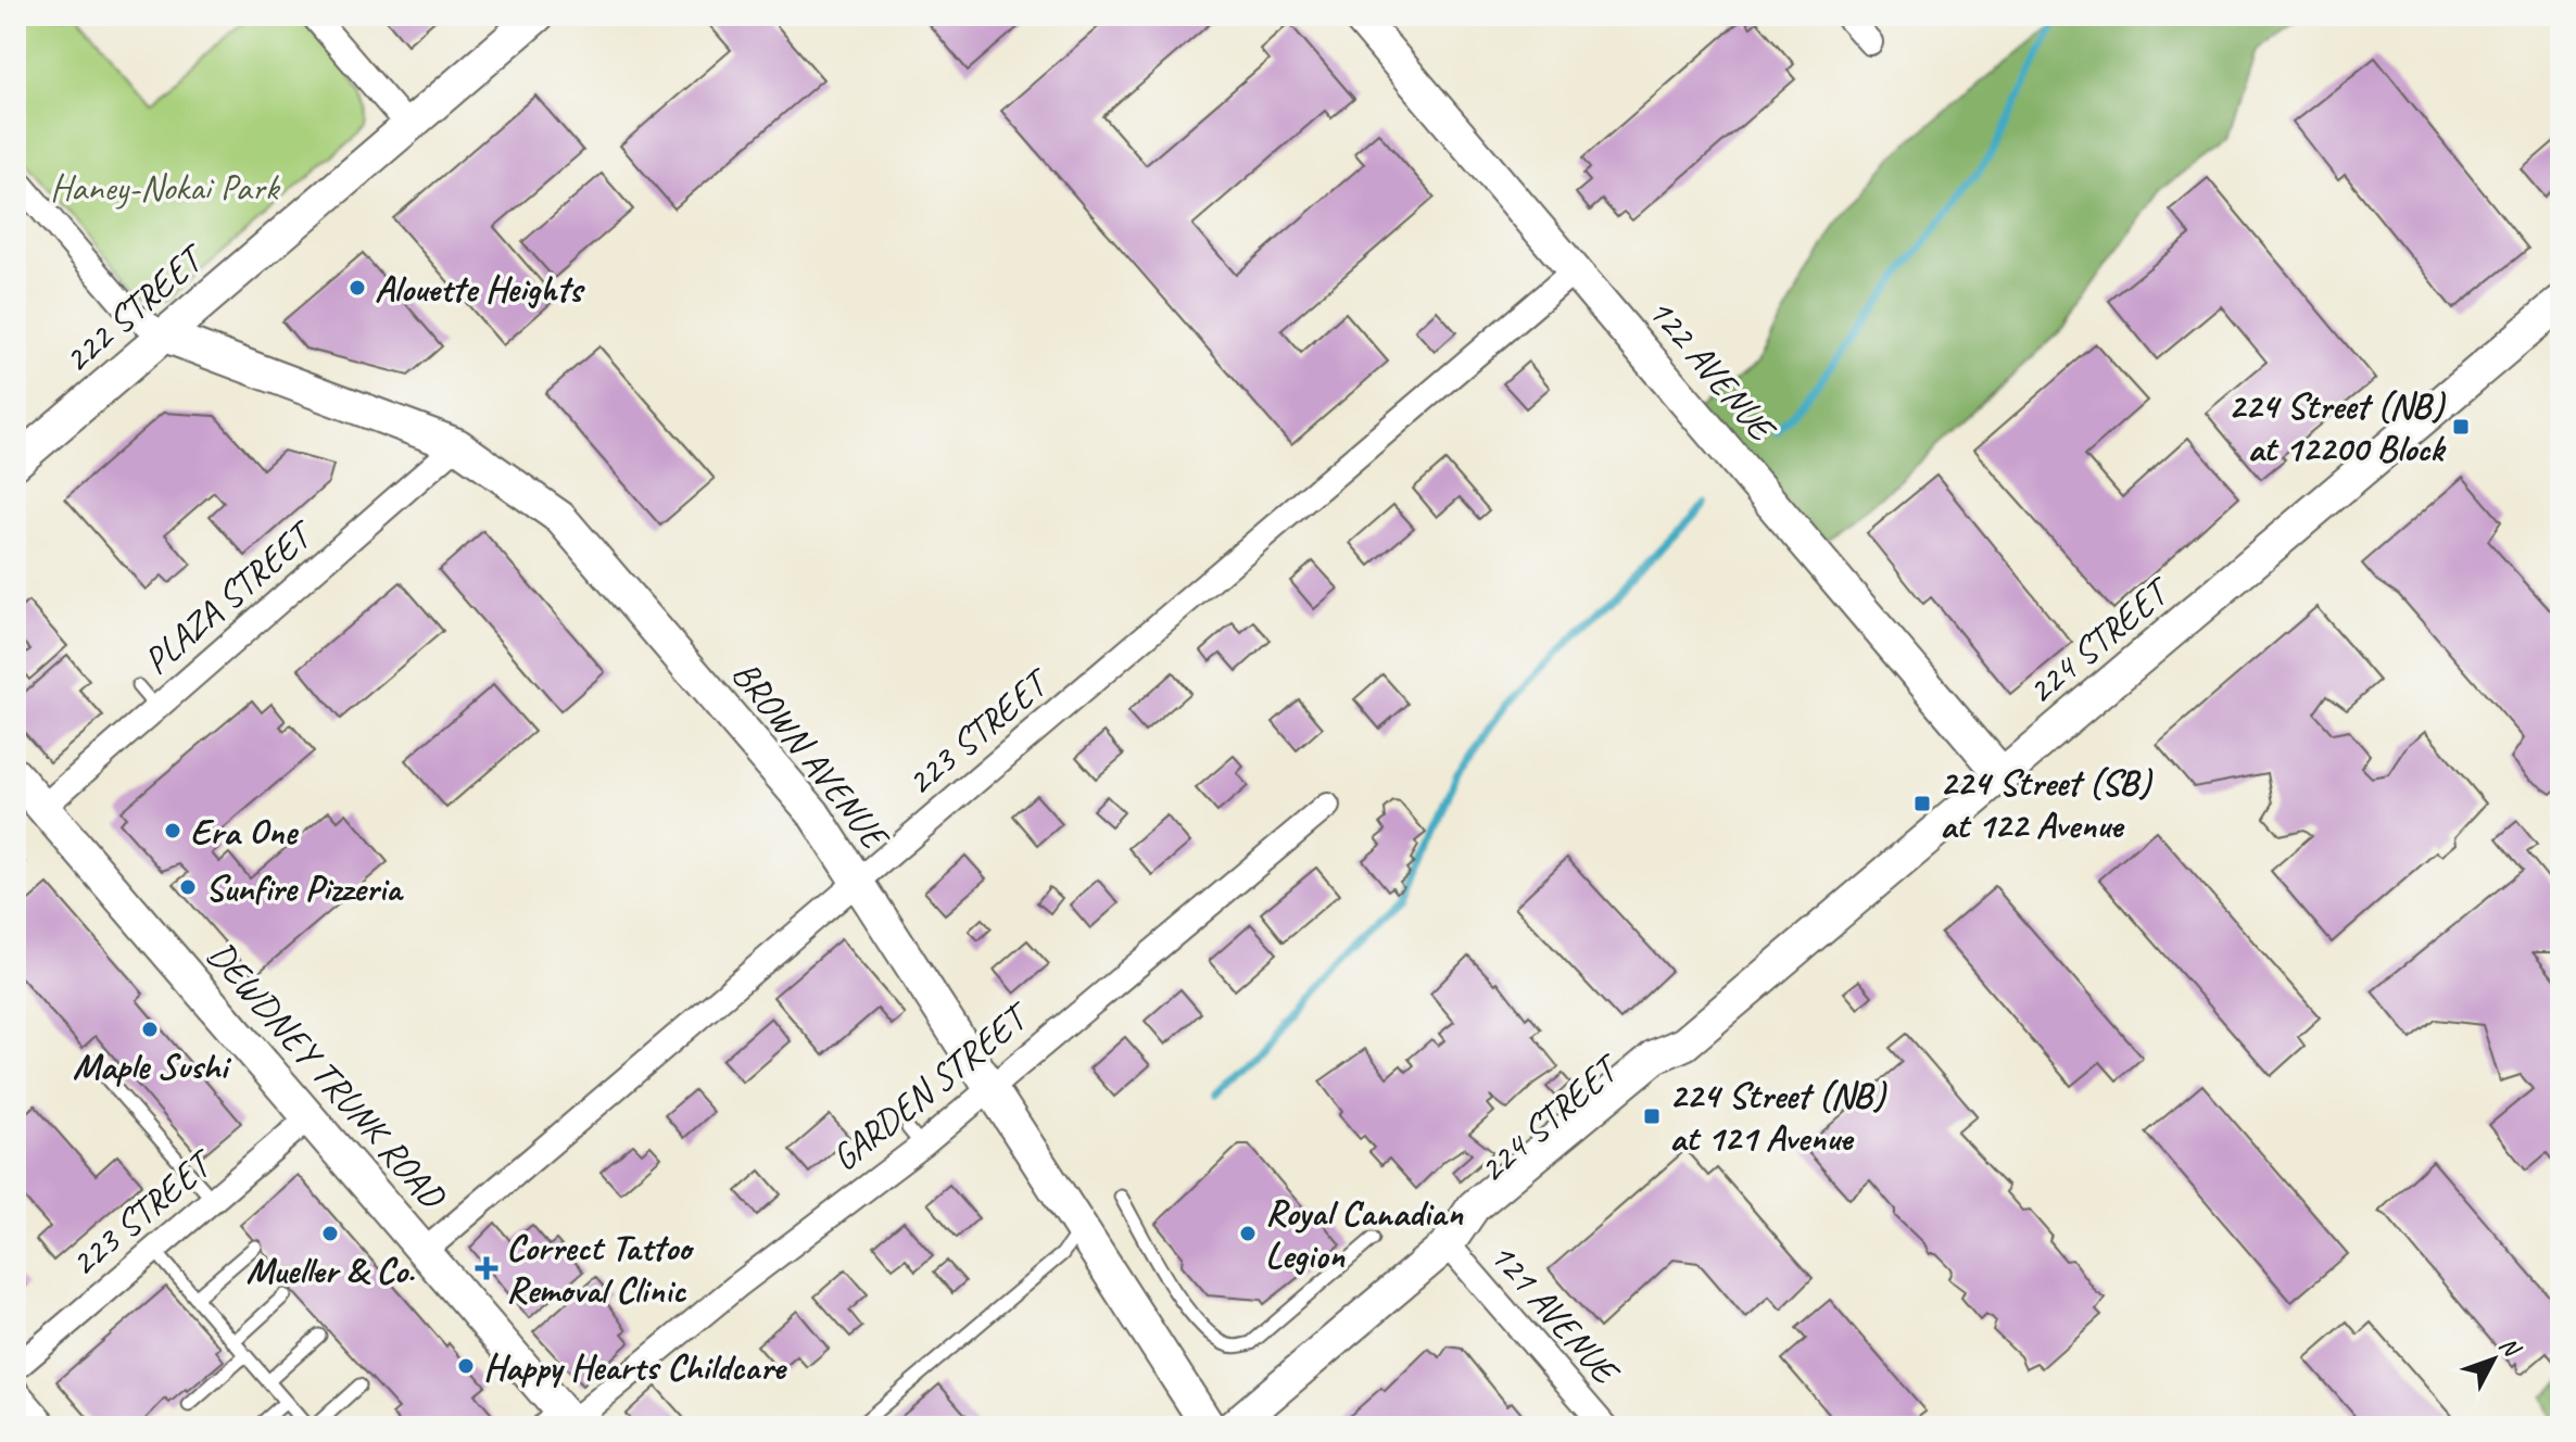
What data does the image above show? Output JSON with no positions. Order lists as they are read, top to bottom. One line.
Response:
{"streets":{"street":["222 STREET","122 AVENUE","PLAZA STREET","224 STREET","223 STREET","BROWN AVENUE","DEWDNEY TRUNK ROAD","GARDEN STREET","121 AVENUE"]},"crossings":[["222 STREET","BROWN AVENUE"],["122 AVENUE","224 STREET"],["122 AVENUE","223 STREET"],["PLAZA STREET","BROWN AVENUE"],["PLAZA STREET","DEWDNEY TRUNK ROAD"],["224 STREET","121 AVENUE"],["223 STREET","BROWN AVENUE"],["223 STREET","DEWDNEY TRUNK ROAD"],["BROWN AVENUE","GARDEN STREET"],["DEWDNEY TRUNK ROAD","GARDEN STREET"]],"parks":["Haney-Nokai Park"],"places":{"other":["Alouette Heights","Era One","Sunfire Pizzeria","Maple Sushi","Mueller & Co.","Royal Canadian Legion","Happy Hearts Childcare"],"transit":["224 Street (NB) at 12200 Block","224 Street (SB) at 122 Avenue","224 Street (NB) at 121 Avenue"],"health":["Correct Tattoo Removal Clinic"]},"north":"top right"}
